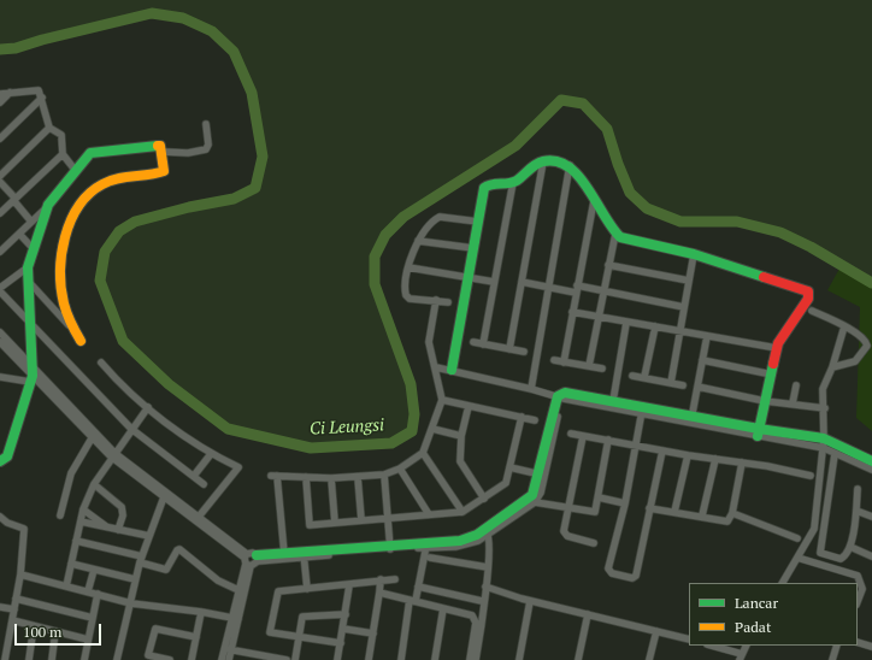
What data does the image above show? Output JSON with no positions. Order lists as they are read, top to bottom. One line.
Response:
{"water":["Ci Leungsi"],"legend":["Lancar","Padat"],"scale_bar":"100 m"}
